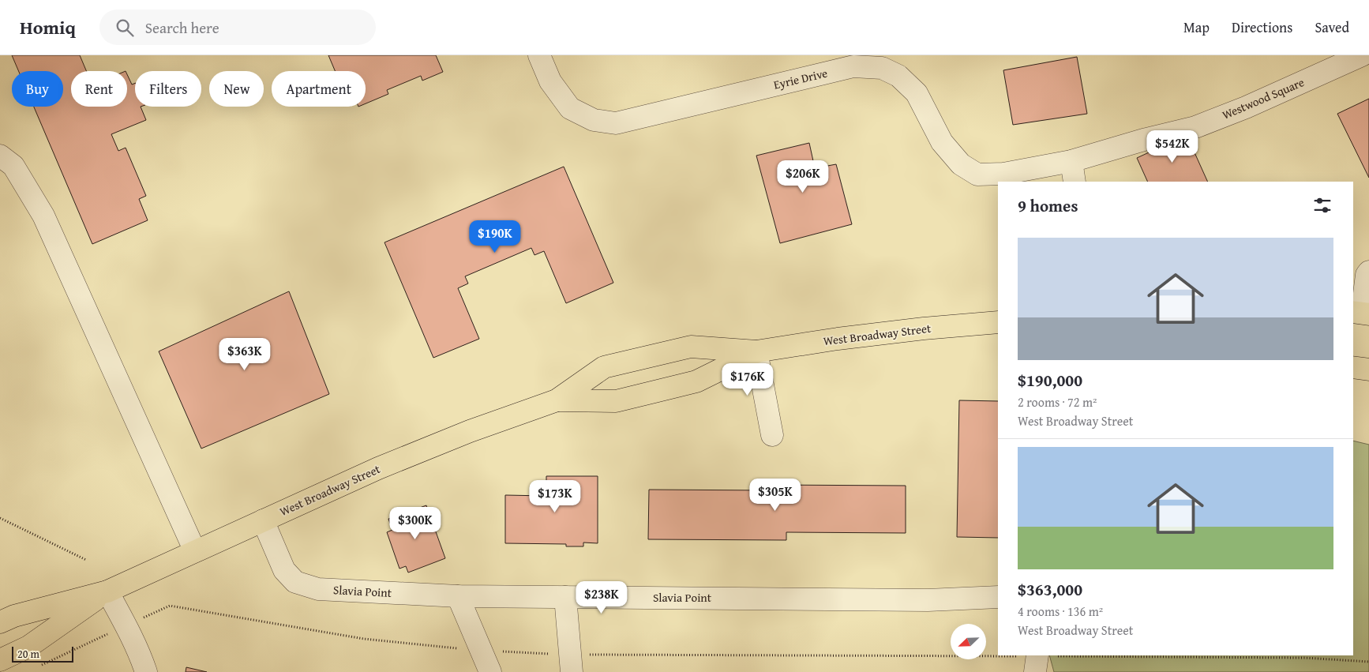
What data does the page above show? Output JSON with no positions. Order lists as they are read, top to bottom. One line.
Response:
{"streets":{"main road":["West Broadway Street"],"street":["Eyrie Drive","Westwood Square","Slavia Point"]},"crossings":[["Eyrie Drive","Westwood Square"],["West Broadway Street","Slavia Point"]],"scale_bar":"20 m","north":"bottom left","page":{"header":"Homiq","search":"Search here","nav":["Map","Directions","Saved"],"chip":["Buy","Rent","Filters","New","Apartment"],"price":["$542K","$206K","$190K","$363K","$176K","$305K","$173K","$300K","$238K"],"heading":"9 homes","list":[{"name":"$190,000","note":"2 rooms · 72 m² · West Broadway Street"},{"name":"$363,000","note":"4 rooms · 136 m² · West Broadway Street"}],"scale":"20 m"}}
